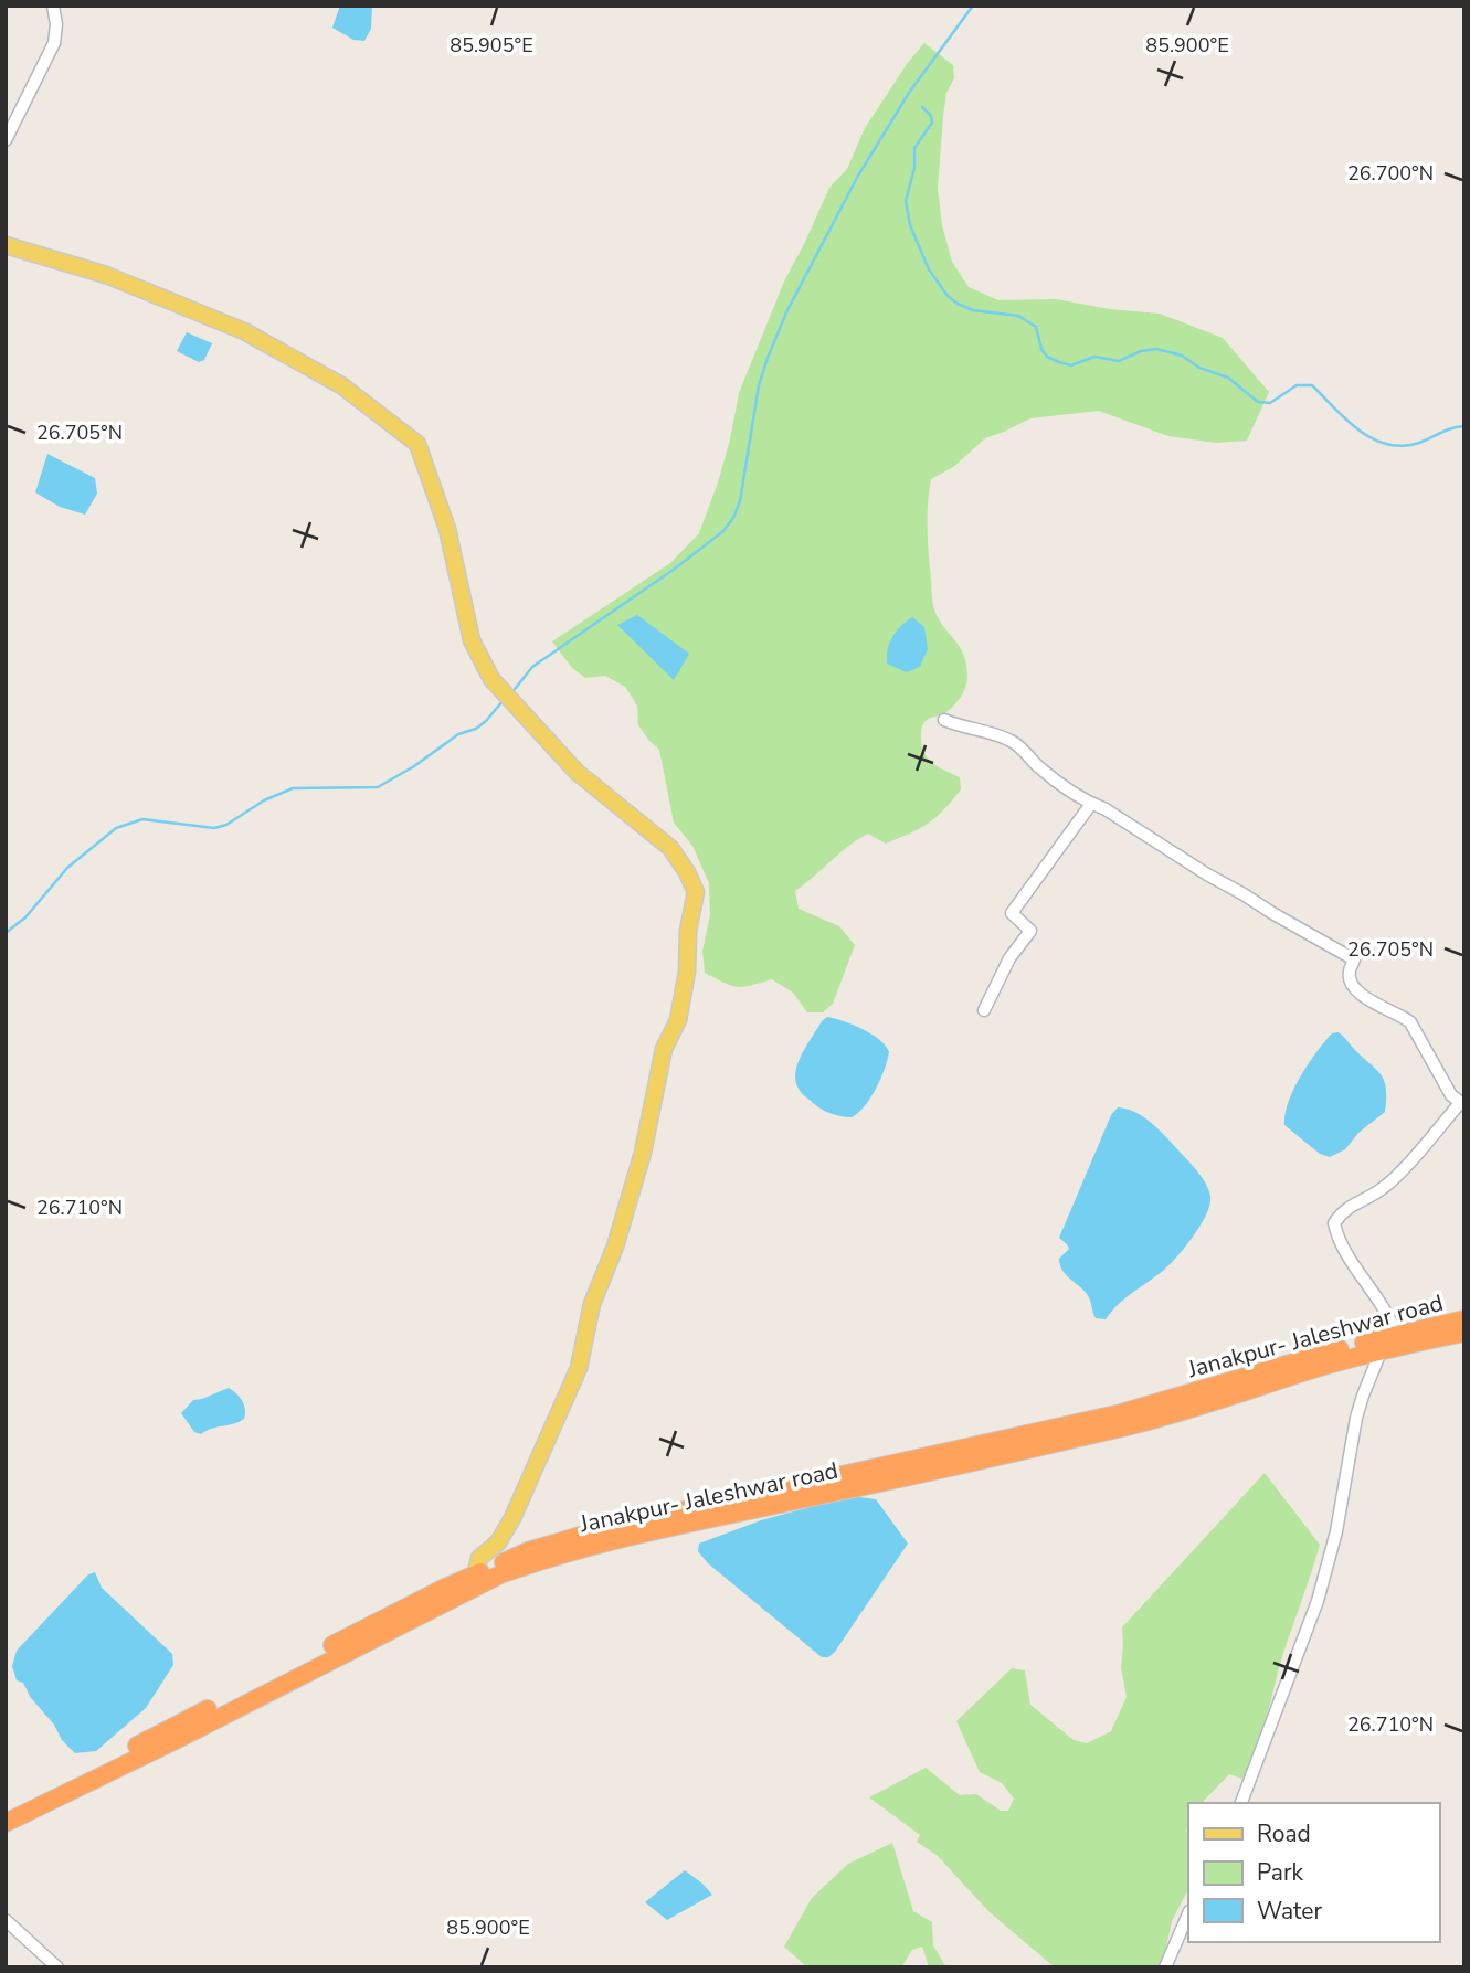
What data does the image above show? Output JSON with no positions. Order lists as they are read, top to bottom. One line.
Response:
{"streets":{"highway":["Janakpur- Jaleshwar road"]},"legend":["Road","Park","Water"],"coordinates":["85.905°E","85.900°E","26.700°N","26.705°N","26.710°N"]}
